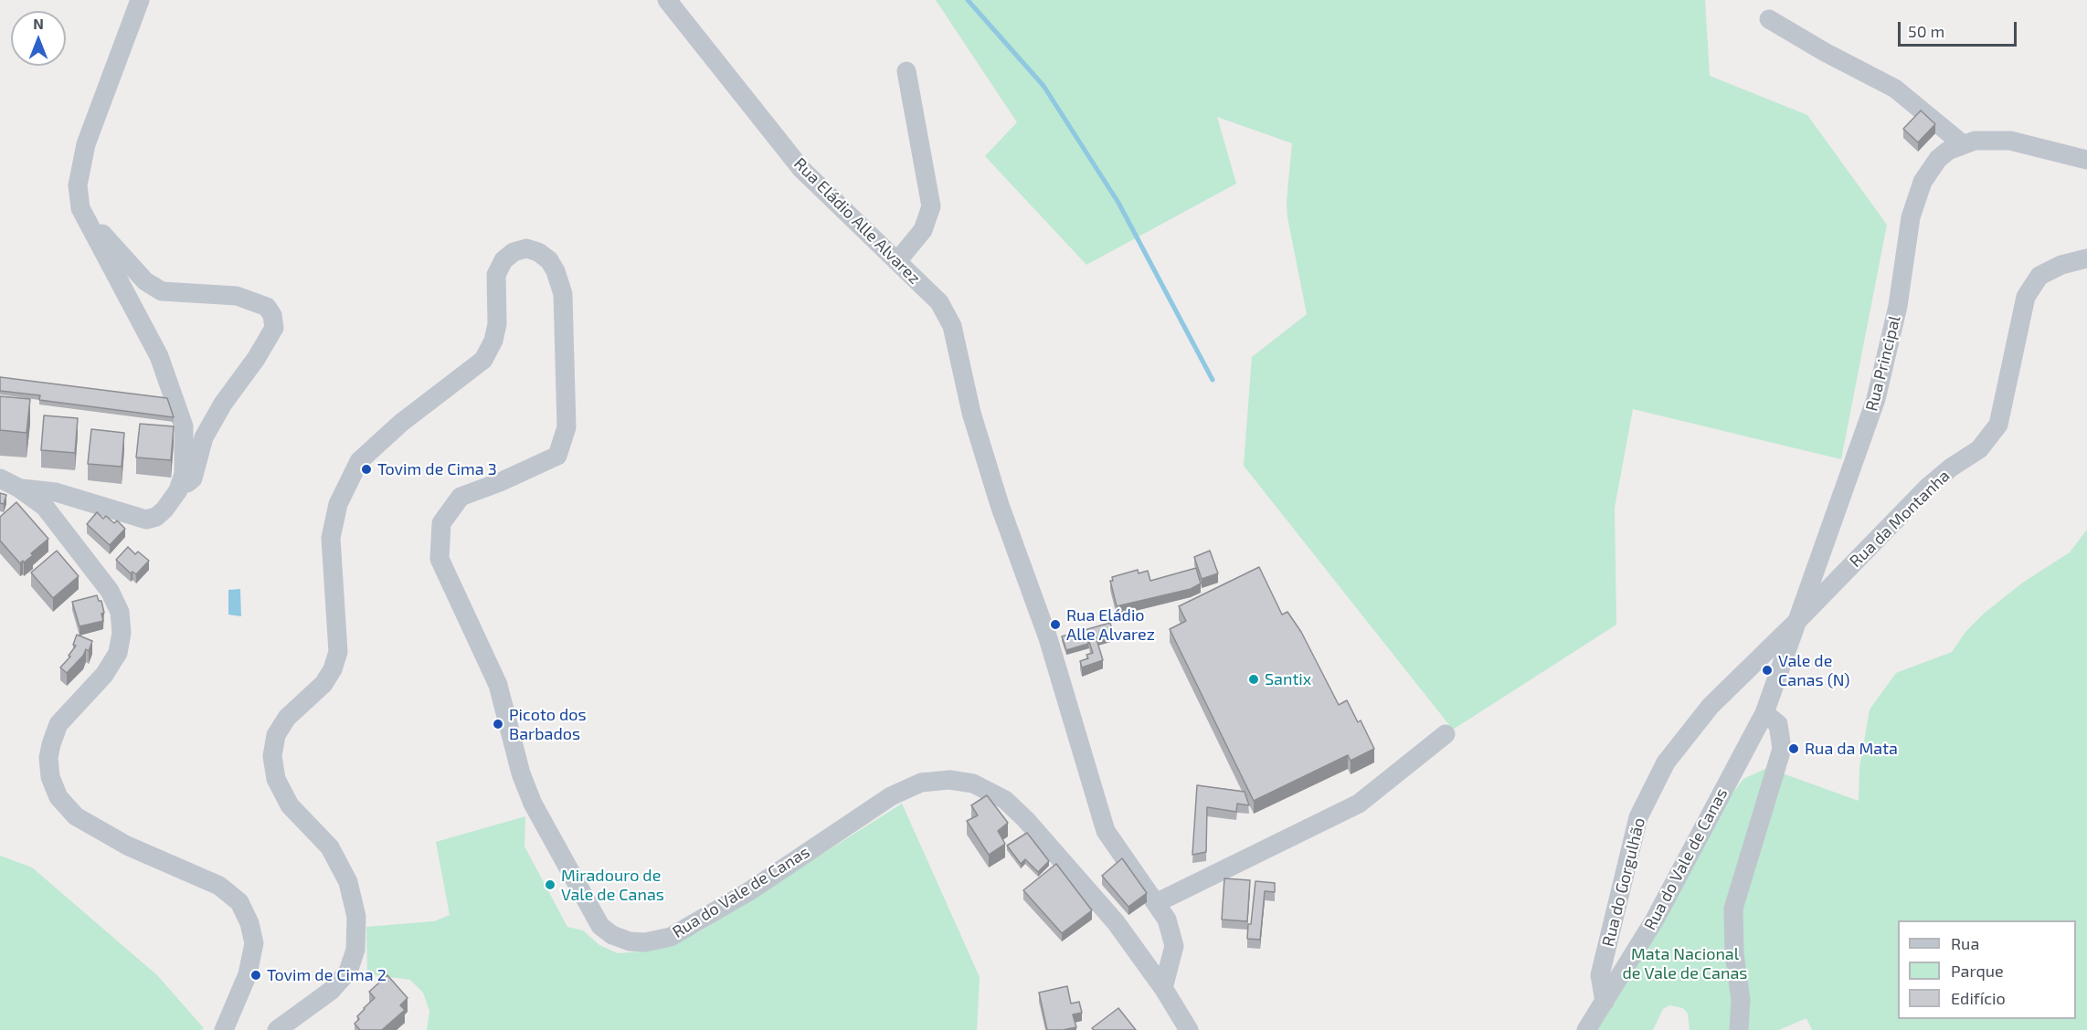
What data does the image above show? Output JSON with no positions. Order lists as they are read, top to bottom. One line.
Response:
{"streets":{"street":["Rua Eládio Alle Alvarez","Rua Principal","Rua da Montanha","Rua do Vale de Canas","Rua do Gorgulhão"]},"crossings":[["Rua Eládio Alle Alvarez","Rua do Vale de Canas"],["Rua Principal","Rua da Montanha"],["Rua Principal","Rua do Vale de Canas"],["Rua Principal","Rua do Gorgulhão"],["Rua da Montanha","Rua do Gorgulhão"],["Rua do Vale de Canas","Rua do Gorgulhão"]],"parks":["Mata Nacional de Vale de Canas"],"places":["Tovim de Cima 3","Rua Eládio Alle Alvarez","Vale de Canas (N)","Santix","Picoto dos Barbados","Rua da Mata","Miradouro de Vale de Canas","Tovim de Cima 2"],"legend":["Rua","Parque","Edifício"],"scale_bar":"50 m","north":"top"}
